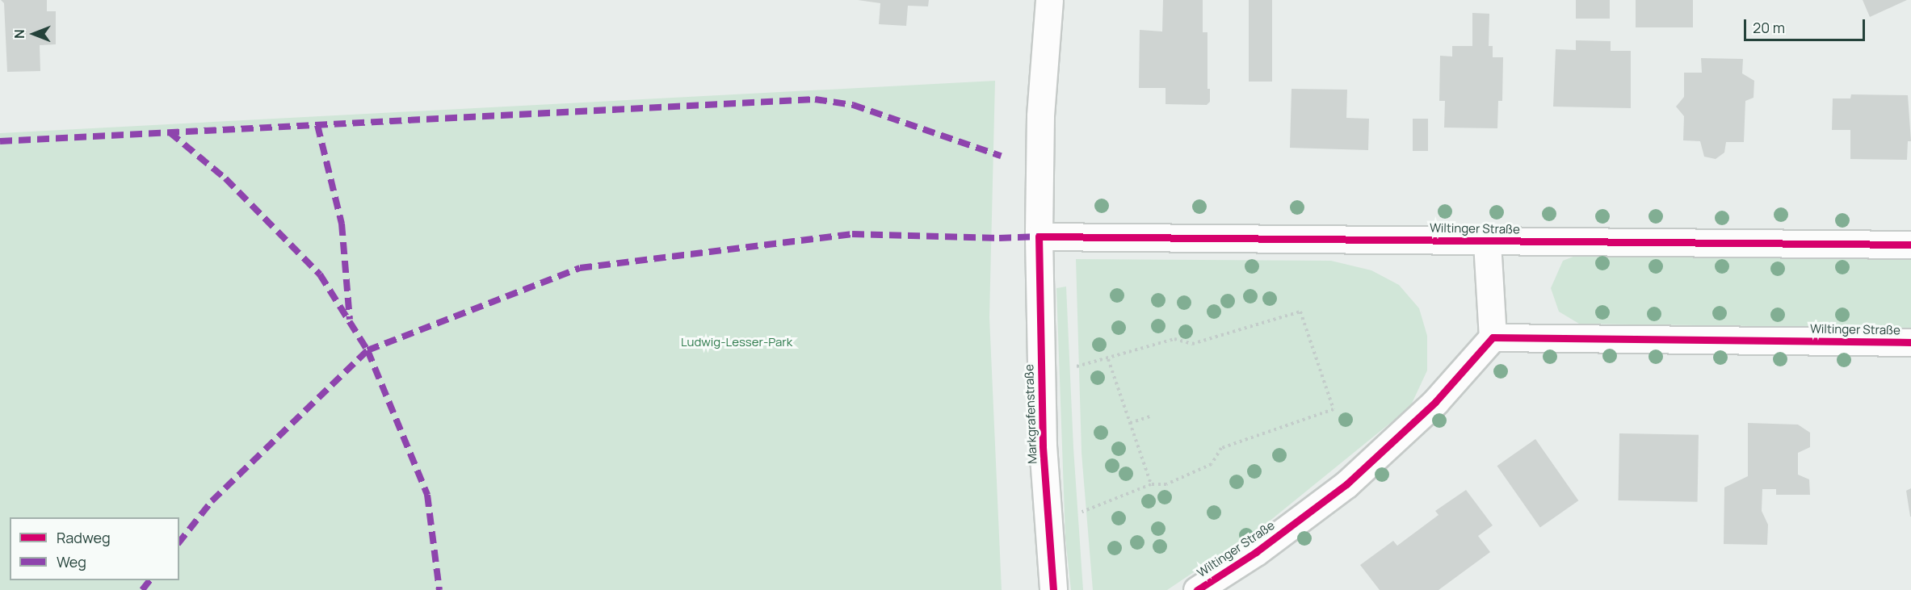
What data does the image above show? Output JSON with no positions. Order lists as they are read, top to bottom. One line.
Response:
{"streets":{"street":["Wiltinger Straße","Markgrafenstraße"]},"crossings":[["Wiltinger Straße","Markgrafenstraße"]],"parks":["Ludwig-Lesser-Park"],"legend":["Radweg","Weg"],"scale_bar":"20 m","north":"left"}
